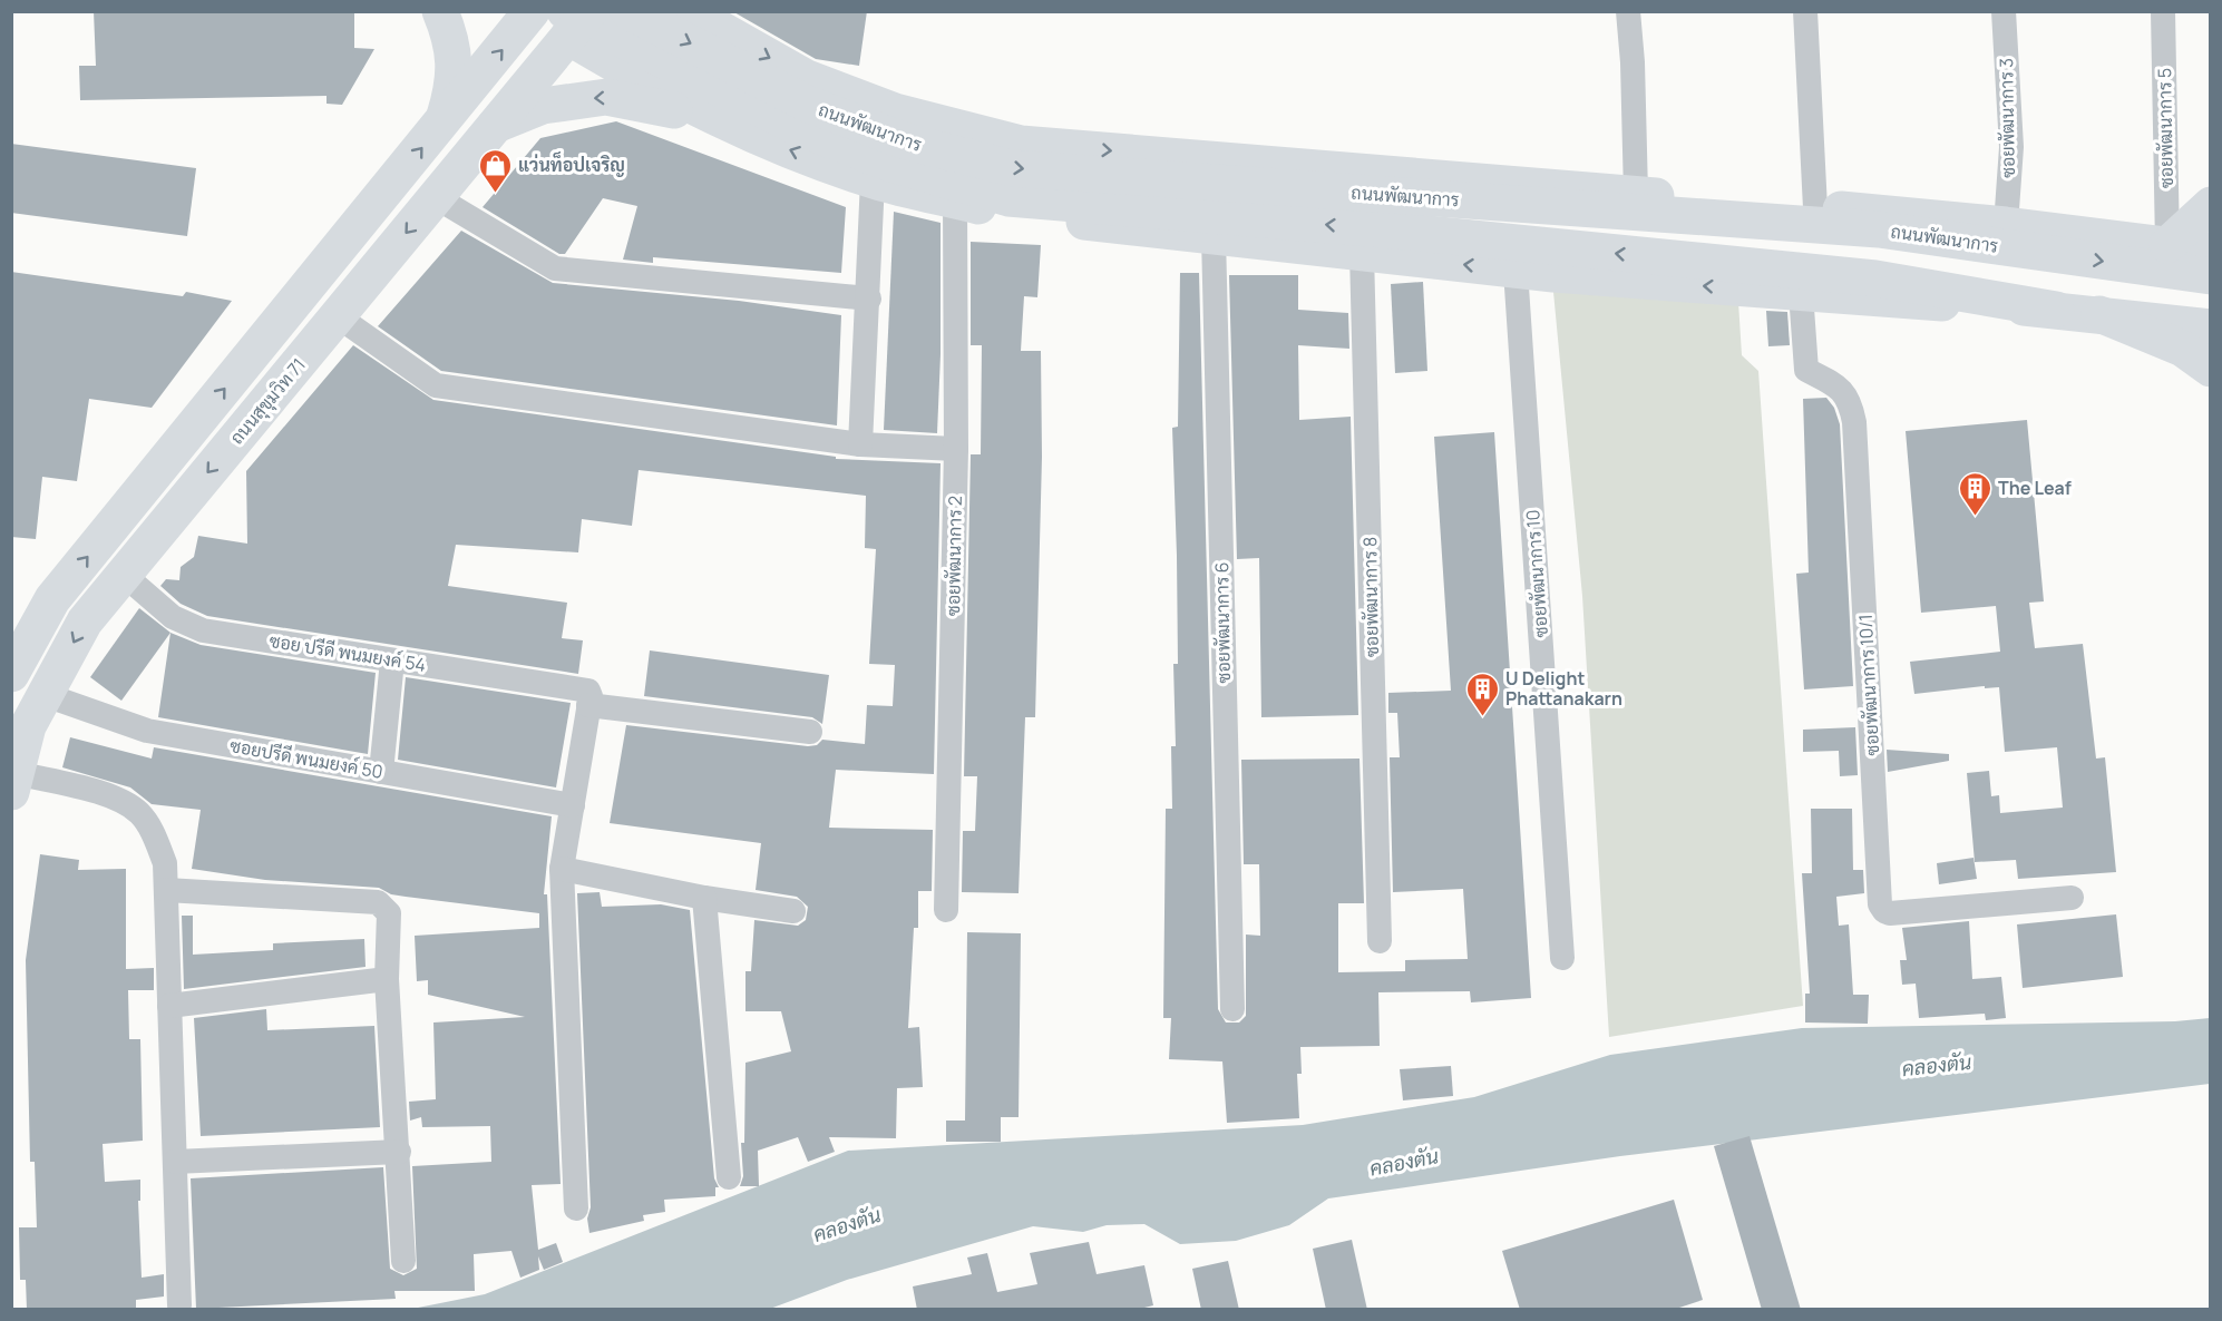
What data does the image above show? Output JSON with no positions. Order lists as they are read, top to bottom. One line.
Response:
{"streets":{"main road":["ถนนพัฒนาการ","ถนนสุขุมวิท 71"],"street":["ซอยพัฒนาการ 3","ซอยพัฒนาการ 5","ซอยพัฒนาการ 2","ซอยพัฒนาการ 10","ซอยพัฒนาการ 8","ซอยพัฒนาการ 6","ซอย ปรีดี พนมยงค์ 54","ซอยพัฒนาการ 10/1","ซอยปรีดี พนมยงค์ 50"]},"crossings":[["ซอยพัฒนาการ 3","ถนนพัฒนาการ"],["ถนนพัฒนาการ","ซอยพัฒนาการ 5"],["ถนนพัฒนาการ","ถนนสุขุมวิท 71"],["ถนนพัฒนาการ","ซอยพัฒนาการ 2"],["ถนนพัฒนาการ","ซอยพัฒนาการ 10"],["ถนนพัฒนาการ","ซอยพัฒนาการ 8"],["ถนนพัฒนาการ","ซอยพัฒนาการ 6"],["ถนนพัฒนาการ","ซอยพัฒนาการ 10/1"],["ถนนสุขุมวิท 71","ซอย ปรีดี พนมยงค์ 54"],["ถนนสุขุมวิท 71","ซอยปรีดี พนมยงค์ 50"]],"water":["คลองตัน"],"places":{"shop":["แว่นท็อปเจริญ"],"building":["The Leaf","U Delight Phattanakarn"]}}
